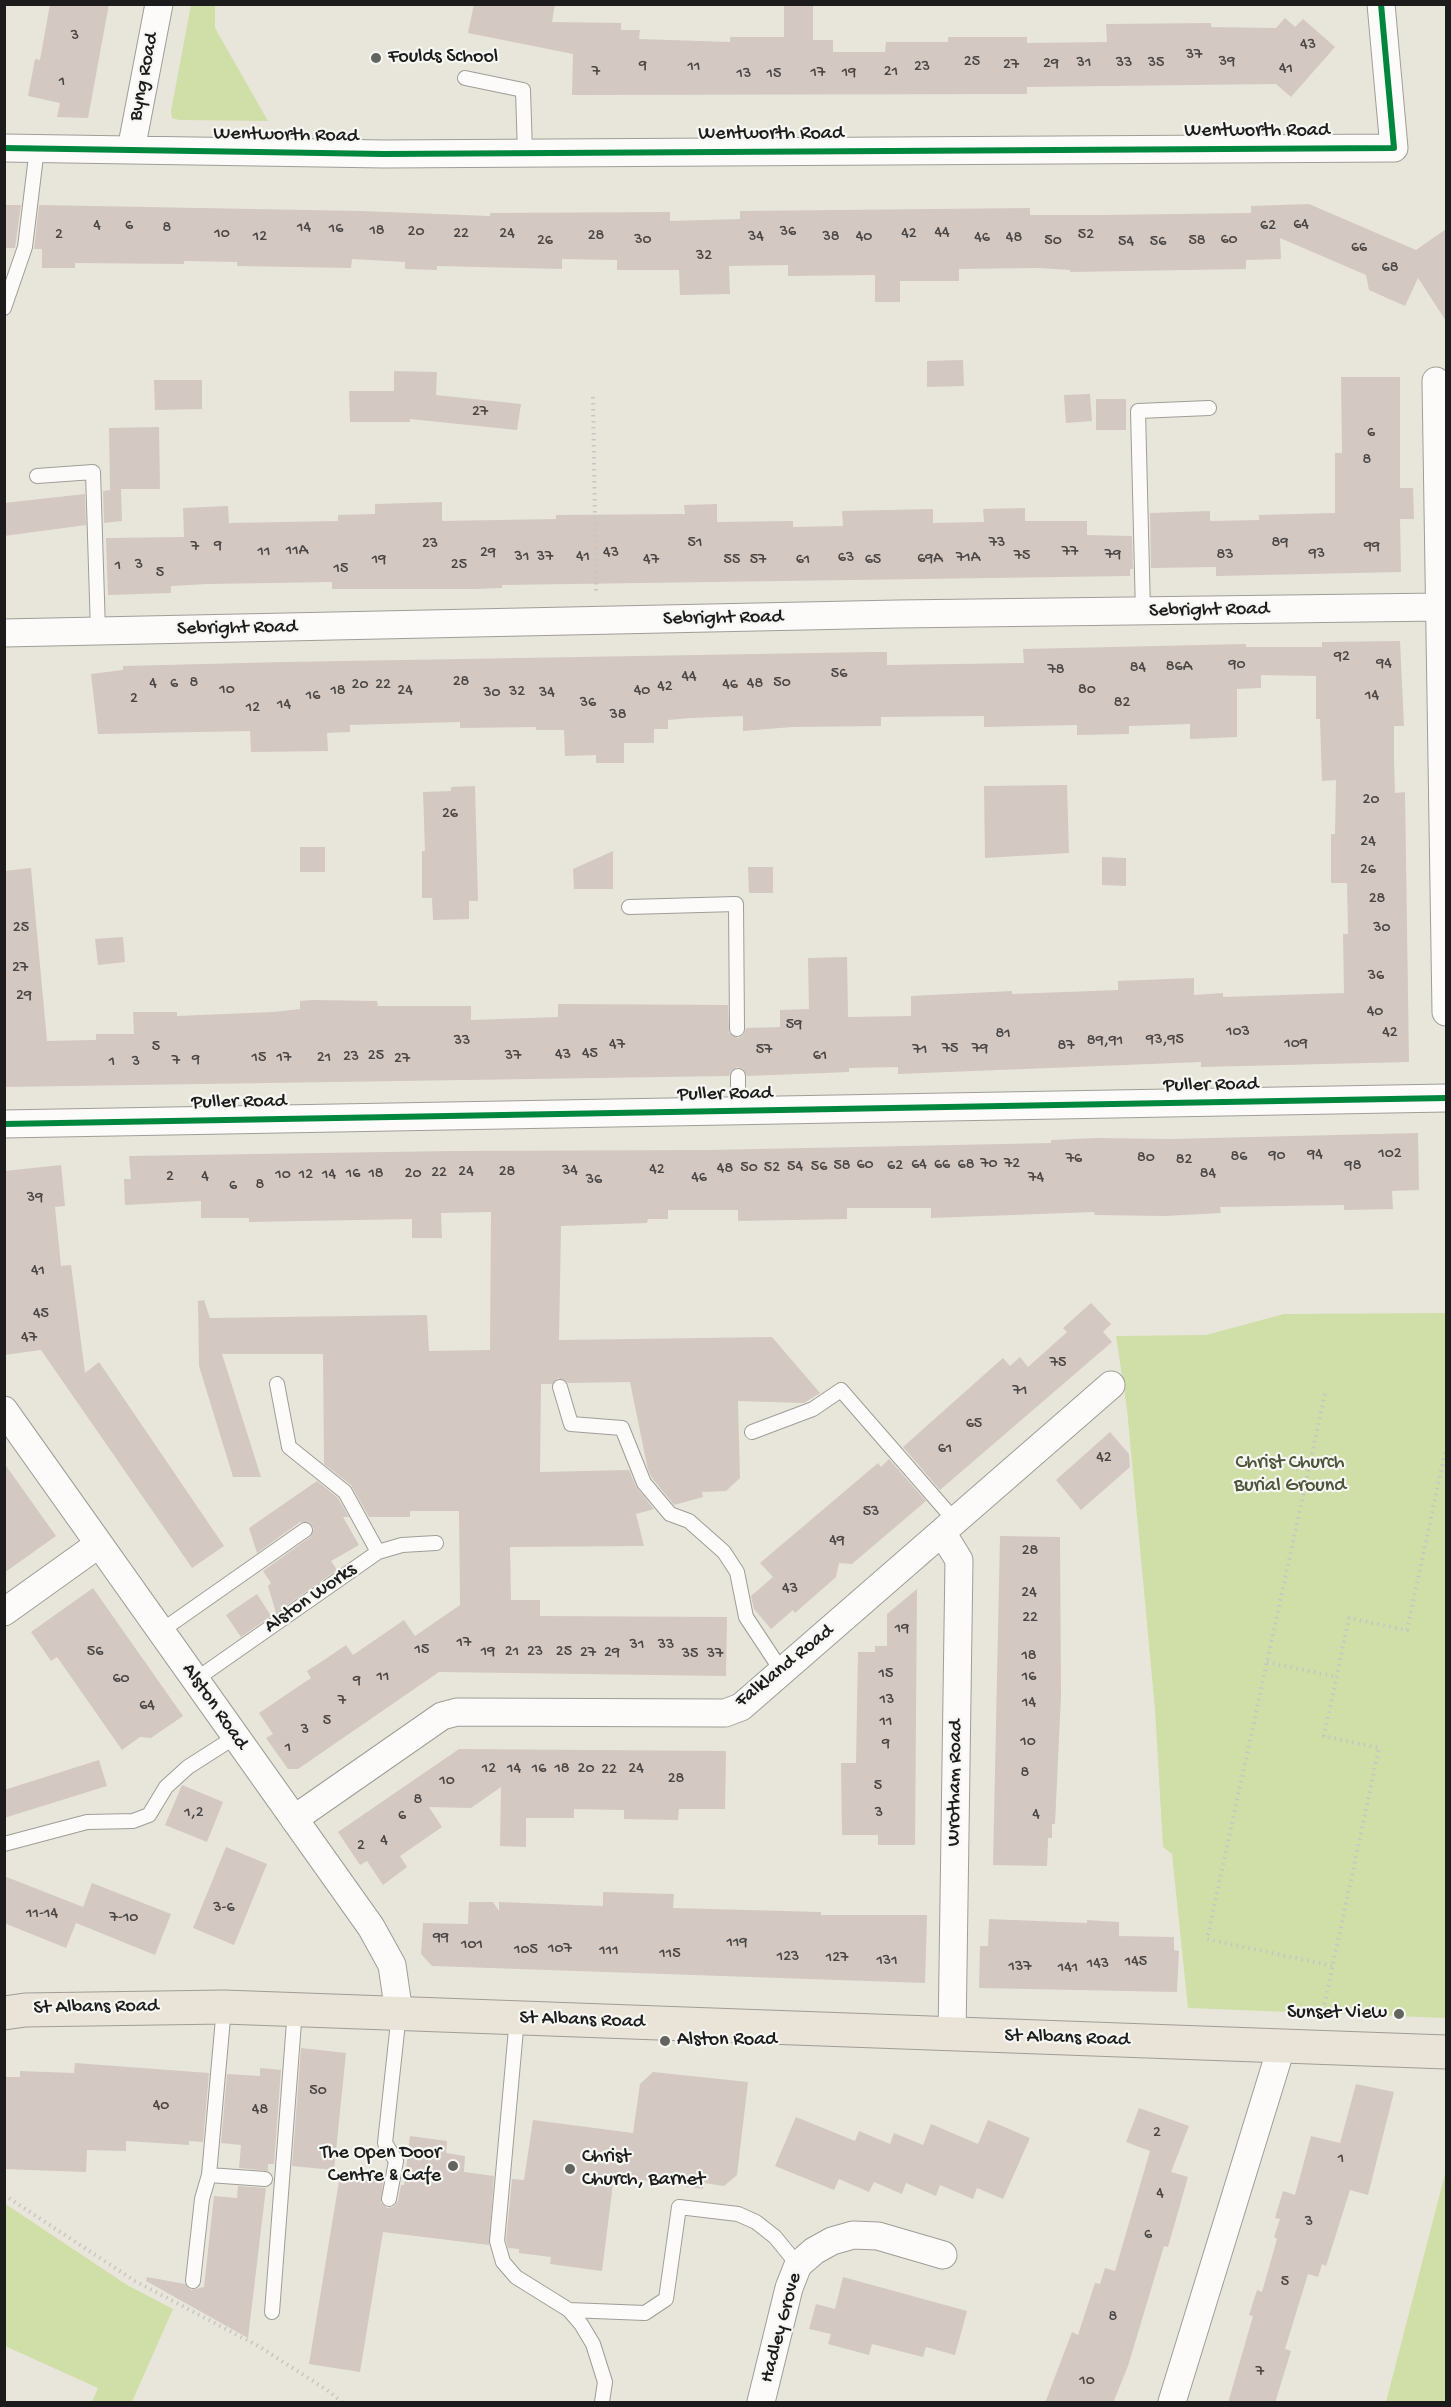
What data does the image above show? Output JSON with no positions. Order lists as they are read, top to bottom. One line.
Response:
{"streets":{"main road":["St Albans Road"],"street":["Byng Road","Wentworth Road","Sebright Road","Puller Road","Falkland Road","Alston Road","Wrotham Road","Hadley Grove"],"lane":["Alston Works"]},"crossings":[["Byng Road","Wentworth Road"],["Alston Works","Alston Road"],["Falkland Road","Alston Road"],["Falkland Road","Wrotham Road"],["Alston Road","St Albans Road"],["Wrotham Road","St Albans Road"]],"parks":["Christ Church Burial Ground"],"places":["Foulds School","Sunset View","Alston Road","The Open Door Centre & Cafe","Christ Church, Barnet"],"house_numbers":["3","43","37","25","39","31","33","35","29","27","9","11","23","41","7","21","17","19","13","15","1","64","4","6","62","8","14","16","18","20","36","44","10","22","24","42","2","52","28","12","34","38","40","46","48","30","60","26","50","58","54","56","66","32","68","27","6","8","51","73","89","23","9","7","99","11A","11","77","29","43","93","79","83","75","31","37","41","63","71A","69A","19","47","55","57","61","65","3","25","1","15","5","92","94","90","86A","84","78","56","44","28","8","50","4","6","48","20","22","46","42","10","80","18","24","40","32","30","34","16","14","2","36","82","14","12","38","20","26","24","26","28","25","30","27","36","29","40","59","103","42","81","93,95","33","89,91","109","47","87","5","75","79","57","71","45","43","25","37","61","23","15","17","21","27","9","7","1","3","102","94","90","86","80","76","82","70","72","60","64","66","68","58","62","98","54","56","50","52","48","42","34","24","28","22","16","18","20","84","10","12","14","2","4","46","74","36","8","6","39","41","45","47","75","71","65","61","42","53","49","28","43","24","22","19","17","31","33","15","56","19","21","23","25","27","29","35","37","18","15","11","16","60","9","13","7","14","64","5","11","3","10","9","1","12","14","16","18","20","24","22","8","28","10","5","8","1,2","3","4","6","4","2","3-6","11-14","7-10","99","119","101","107","105","111","115","123","127","131","145","143","137","141","50","40","48","2","1","4","3","6","5","8","7","10"]}
